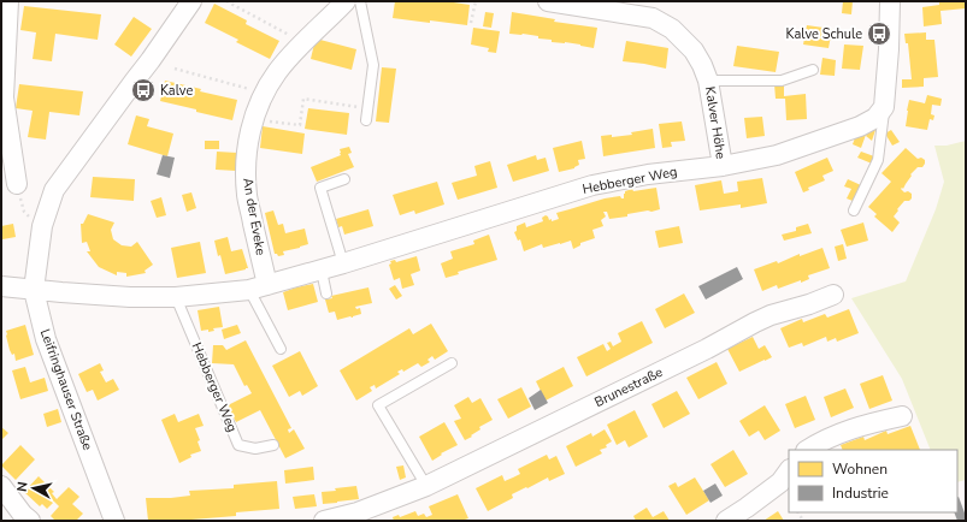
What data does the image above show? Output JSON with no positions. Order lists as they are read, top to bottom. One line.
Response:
{"streets":{"street":["Kalver Höhe","Hebberger Weg","An der Eveke","Brunestraße","Leifringhauser Straße"]},"crossings":[["Kalver Höhe","Hebberger Weg"],["Hebberger Weg","An der Eveke"],["Hebberger Weg","Leifringhauser Straße"]],"places":{"bus stop":["Kalve Schule","Kalve"]},"legend":["Wohnen","Industrie"],"north":"left"}
